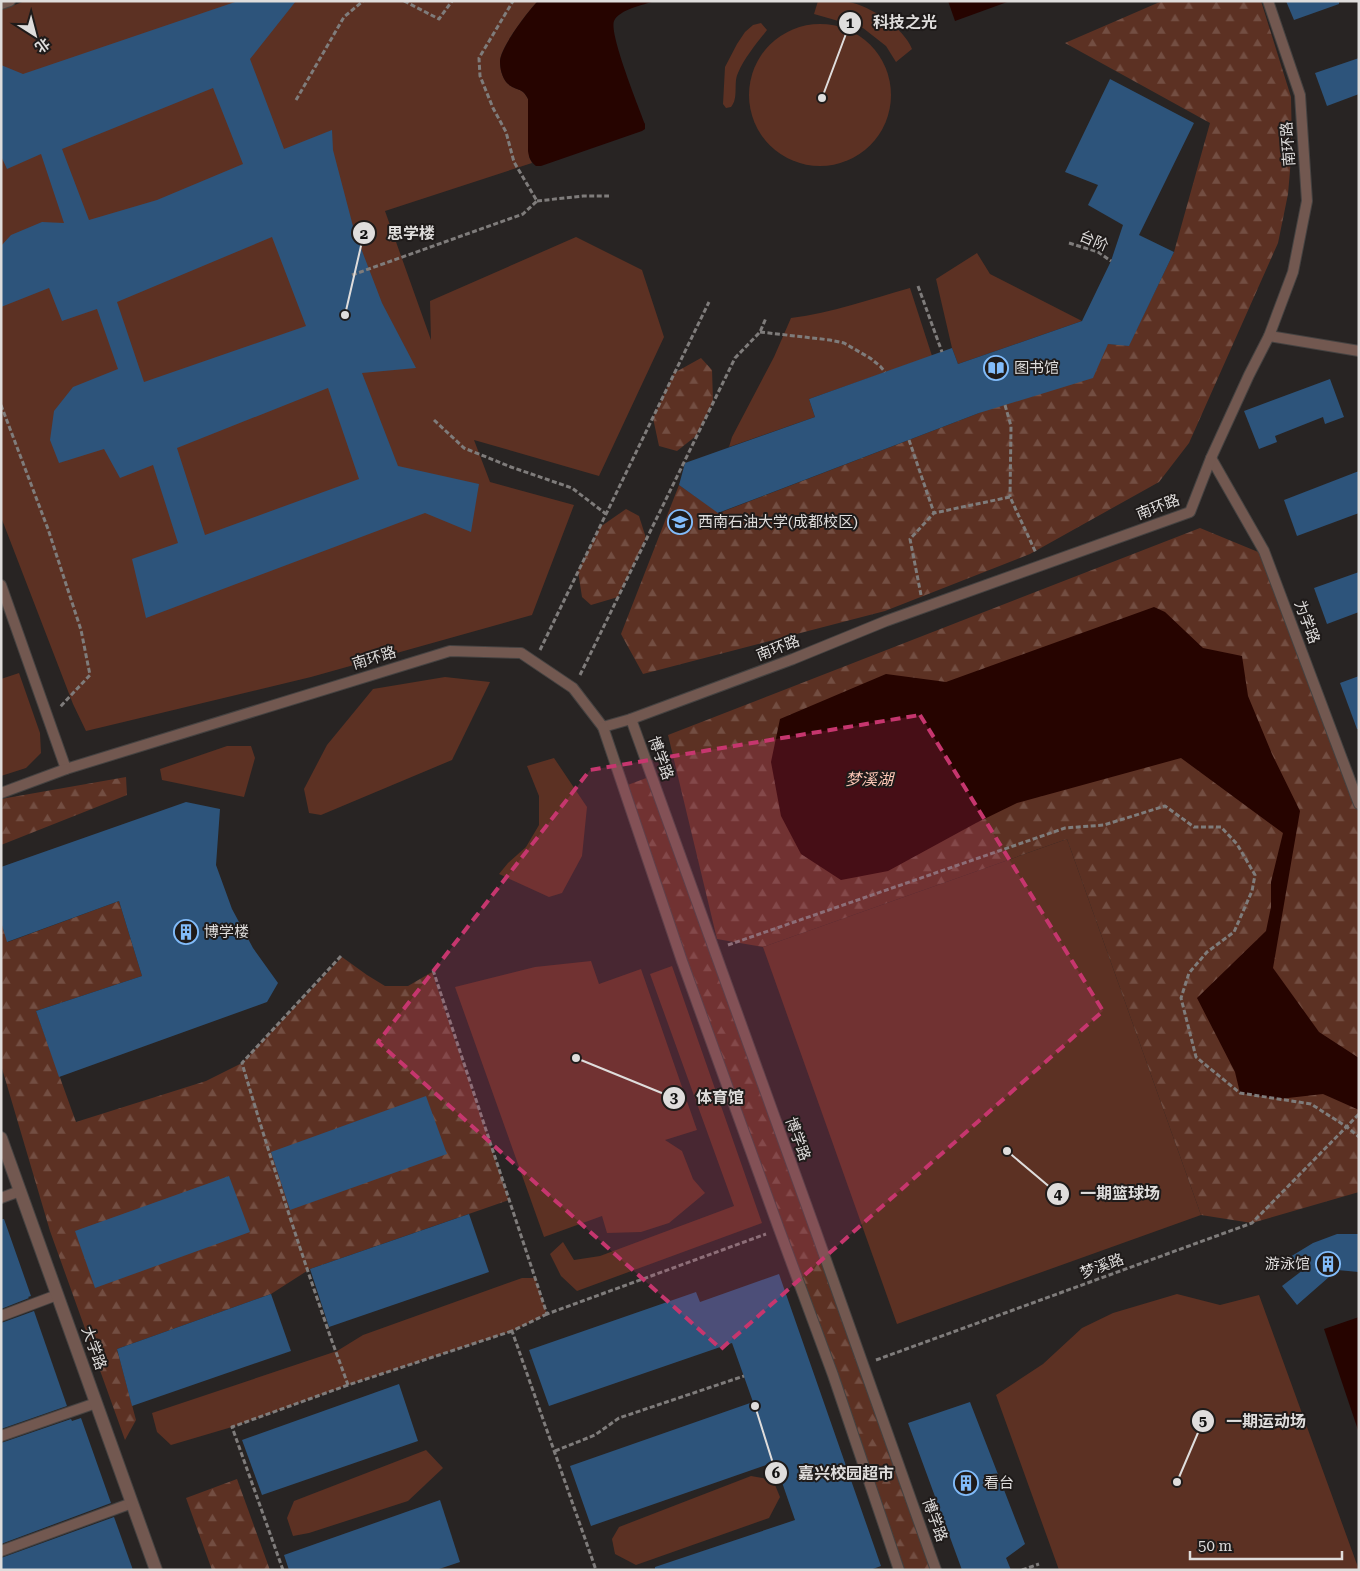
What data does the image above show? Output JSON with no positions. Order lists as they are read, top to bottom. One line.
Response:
{"streets":{"street":["大学路"],"lane":["南环路","为学路","博学路"],"path":["台阶","梦溪路"]},"crossings":[["南环路","为学路"],["南环路","博学路"],["博学路","梦溪路"]],"water":["梦溪湖"],"places":{"other":["科技之光","思学楼","体育馆","一期篮球场","嘉兴校园超市","一期运动场"],"library":["图书馆"],"school or university":["西南石油大学(成都校区)"],"building":["博学楼","游泳馆","看台"]},"scale_bar":"50 m","north":"bottom right"}
